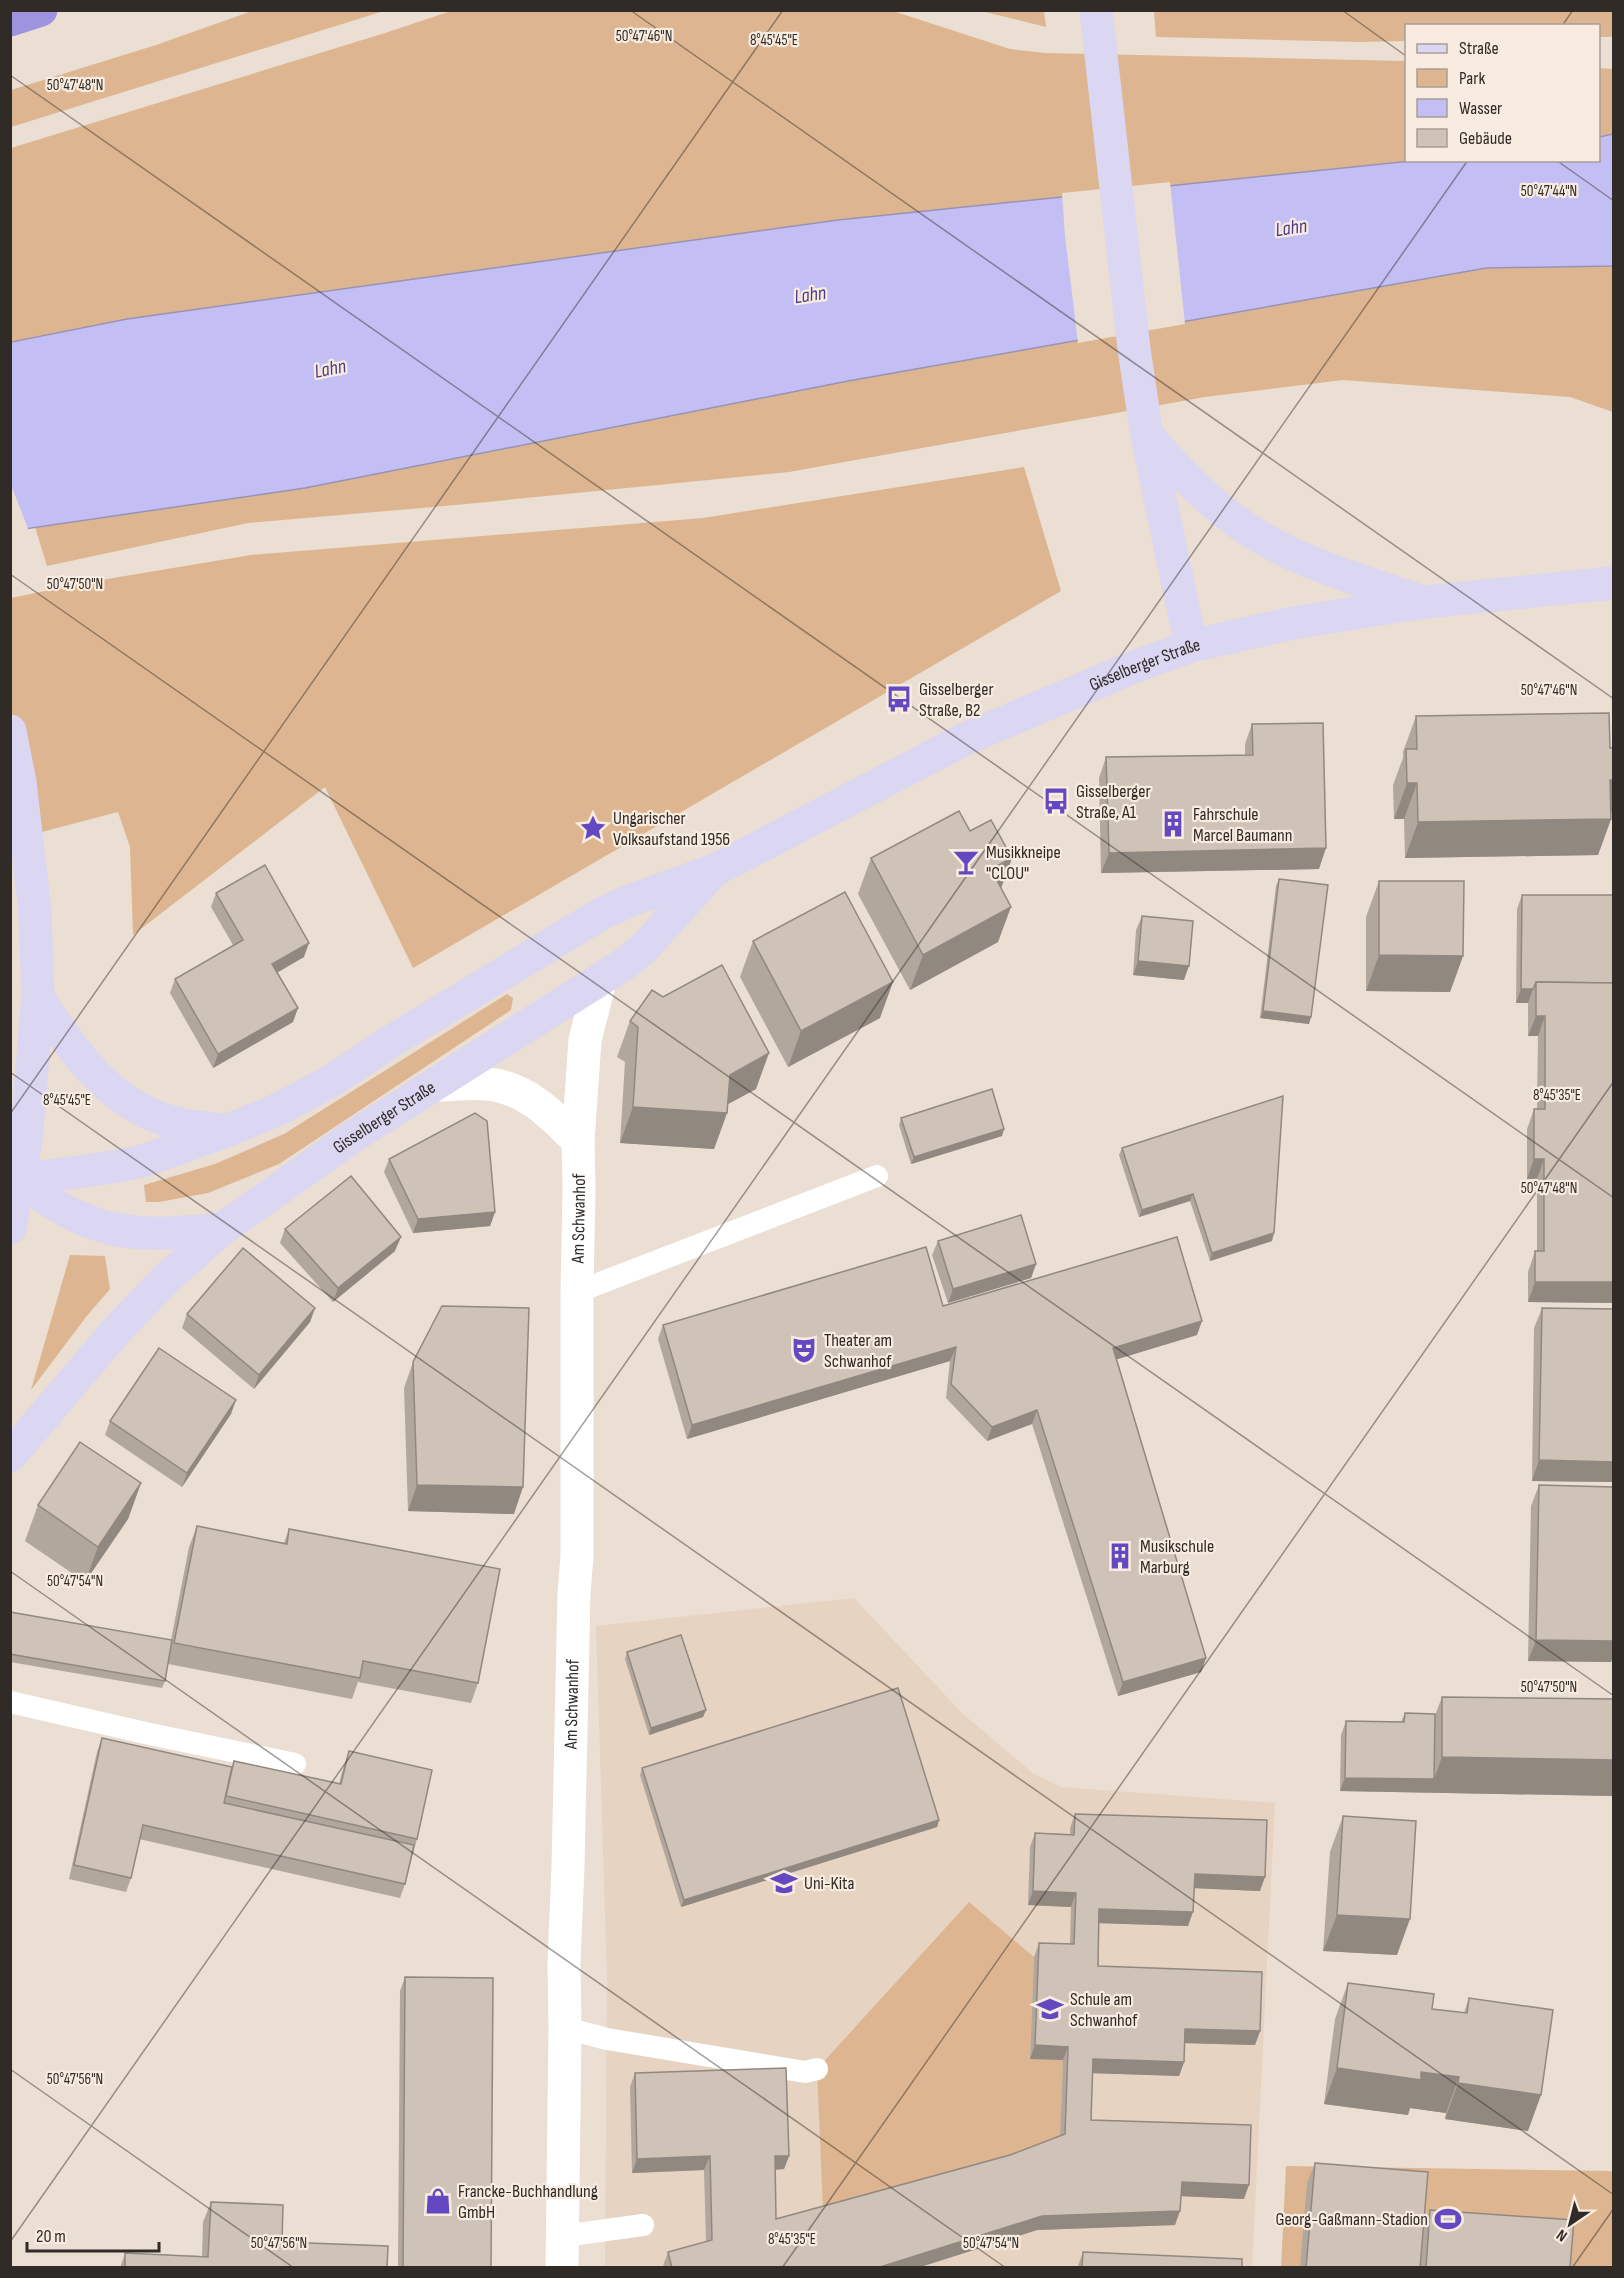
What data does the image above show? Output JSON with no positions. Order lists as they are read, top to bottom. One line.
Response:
{"streets":{"main road":["Gisselberger Straße"],"street":["Am Schwanhof"]},"crossings":[["Gisselberger Straße","Am Schwanhof"]],"water":["Lahn"],"places":{"bus stop":["Gisselberger Straße, B2","Gisselberger Straße, A1"],"building":["Fahrschule Marcel Baumann","Musikschule Marburg"],"place":["Ungarischer Volksaufstand 1956"],"bar":["Musikkneipe \"CLOU\""],"theatre":["Theater am Schwanhof"],"school or university":["Uni-Kita","Schule am Schwanhof"],"shop":["Francke-Buchhandlung GmbH"],"sports":["Georg-Gaßmann-Stadion"]},"legend":["Straße","Park","Wasser","Gebäude"],"scale_bar":"20 m","north":"bottom left","coordinates":["50°47'46\"N","8°45'45\"E","50°47'48\"N","50°47'44\"N","50°47'50\"N","8°45'35\"E","50°47'54\"N","50°47'56\"N"]}
